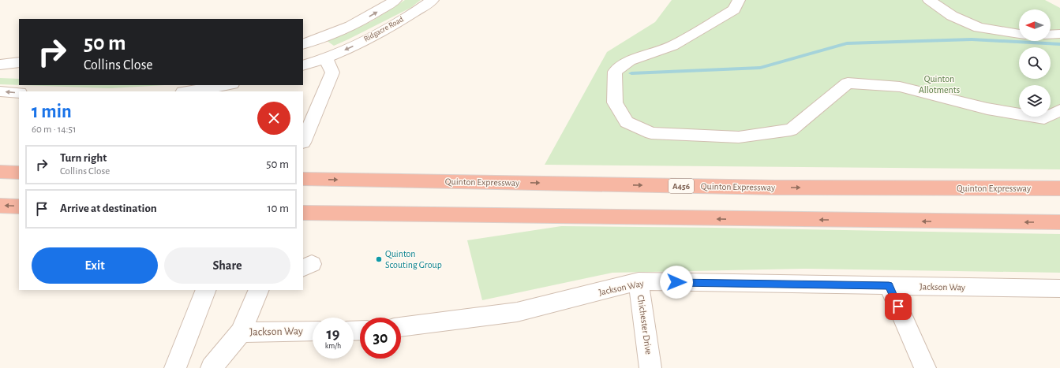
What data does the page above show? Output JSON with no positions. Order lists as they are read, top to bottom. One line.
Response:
{"streets":{"highway":["Quinton Expressway","A456"],"street":["Ridgacre Road","Jackson Way","Chichester Drive"]},"crossings":[["Jackson Way","Chichester Drive"]],"parks":["Quinton Allotments"],"places":["Quinton Scouting Group"],"north":"left","page":{"turn":["50 m","Collins Close"],"heading":["1 min","60 m · 14:51"],"list":[{"name":"Turn right","note":"Collins Close","value":"50 m"},{"name":"Arrive at destination","value":"10 m"}],"buttons":["Exit","Share"],"speed":"19 km/h","limit":"30"}}
